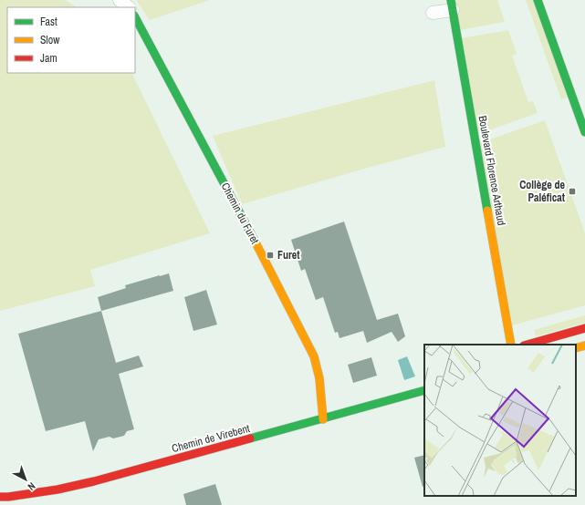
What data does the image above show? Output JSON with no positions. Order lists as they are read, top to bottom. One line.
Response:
{"streets":{"street":["Boulevard Florence Arthaud","Chemin du Furet","Chemin de Virebent"]},"crossings":[["Chemin du Furet","Chemin de Virebent"]],"places":{"transit":["Collège de Paléficat","Furet"]},"legend":["Fast","Slow","Jam"],"north":"bottom right"}
